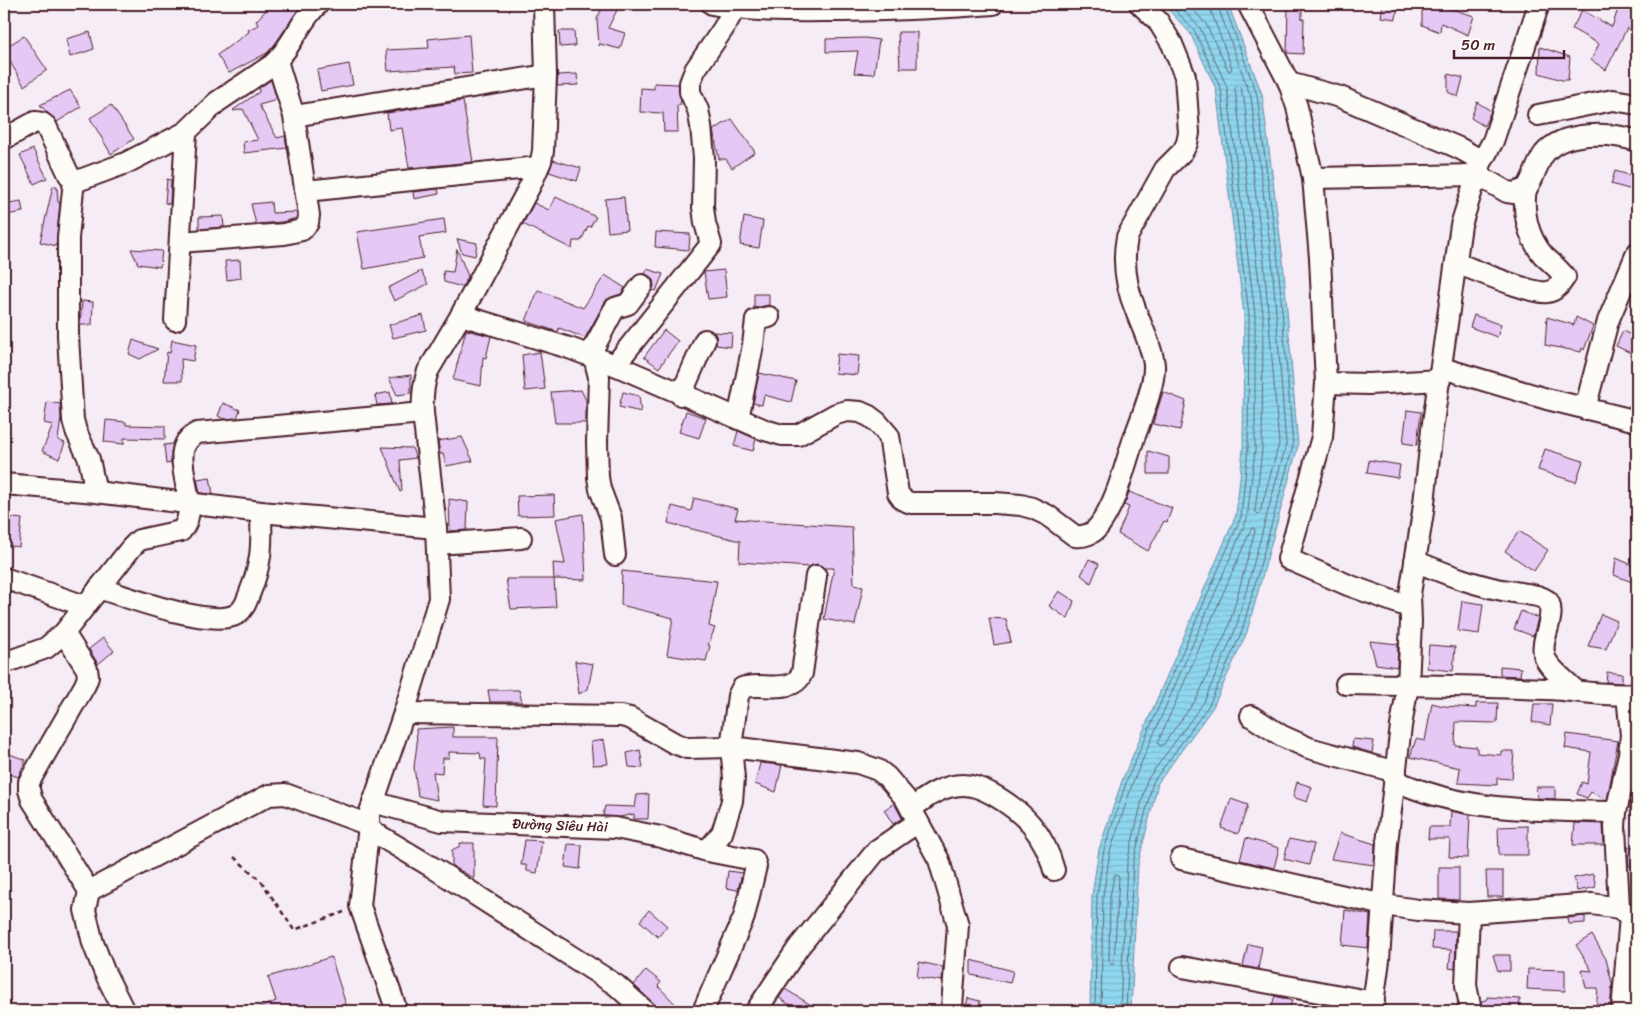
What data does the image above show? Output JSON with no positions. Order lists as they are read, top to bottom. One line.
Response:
{"streets":{"street":["Đường Siêu Hài"]},"scale_bar":"50 m"}
